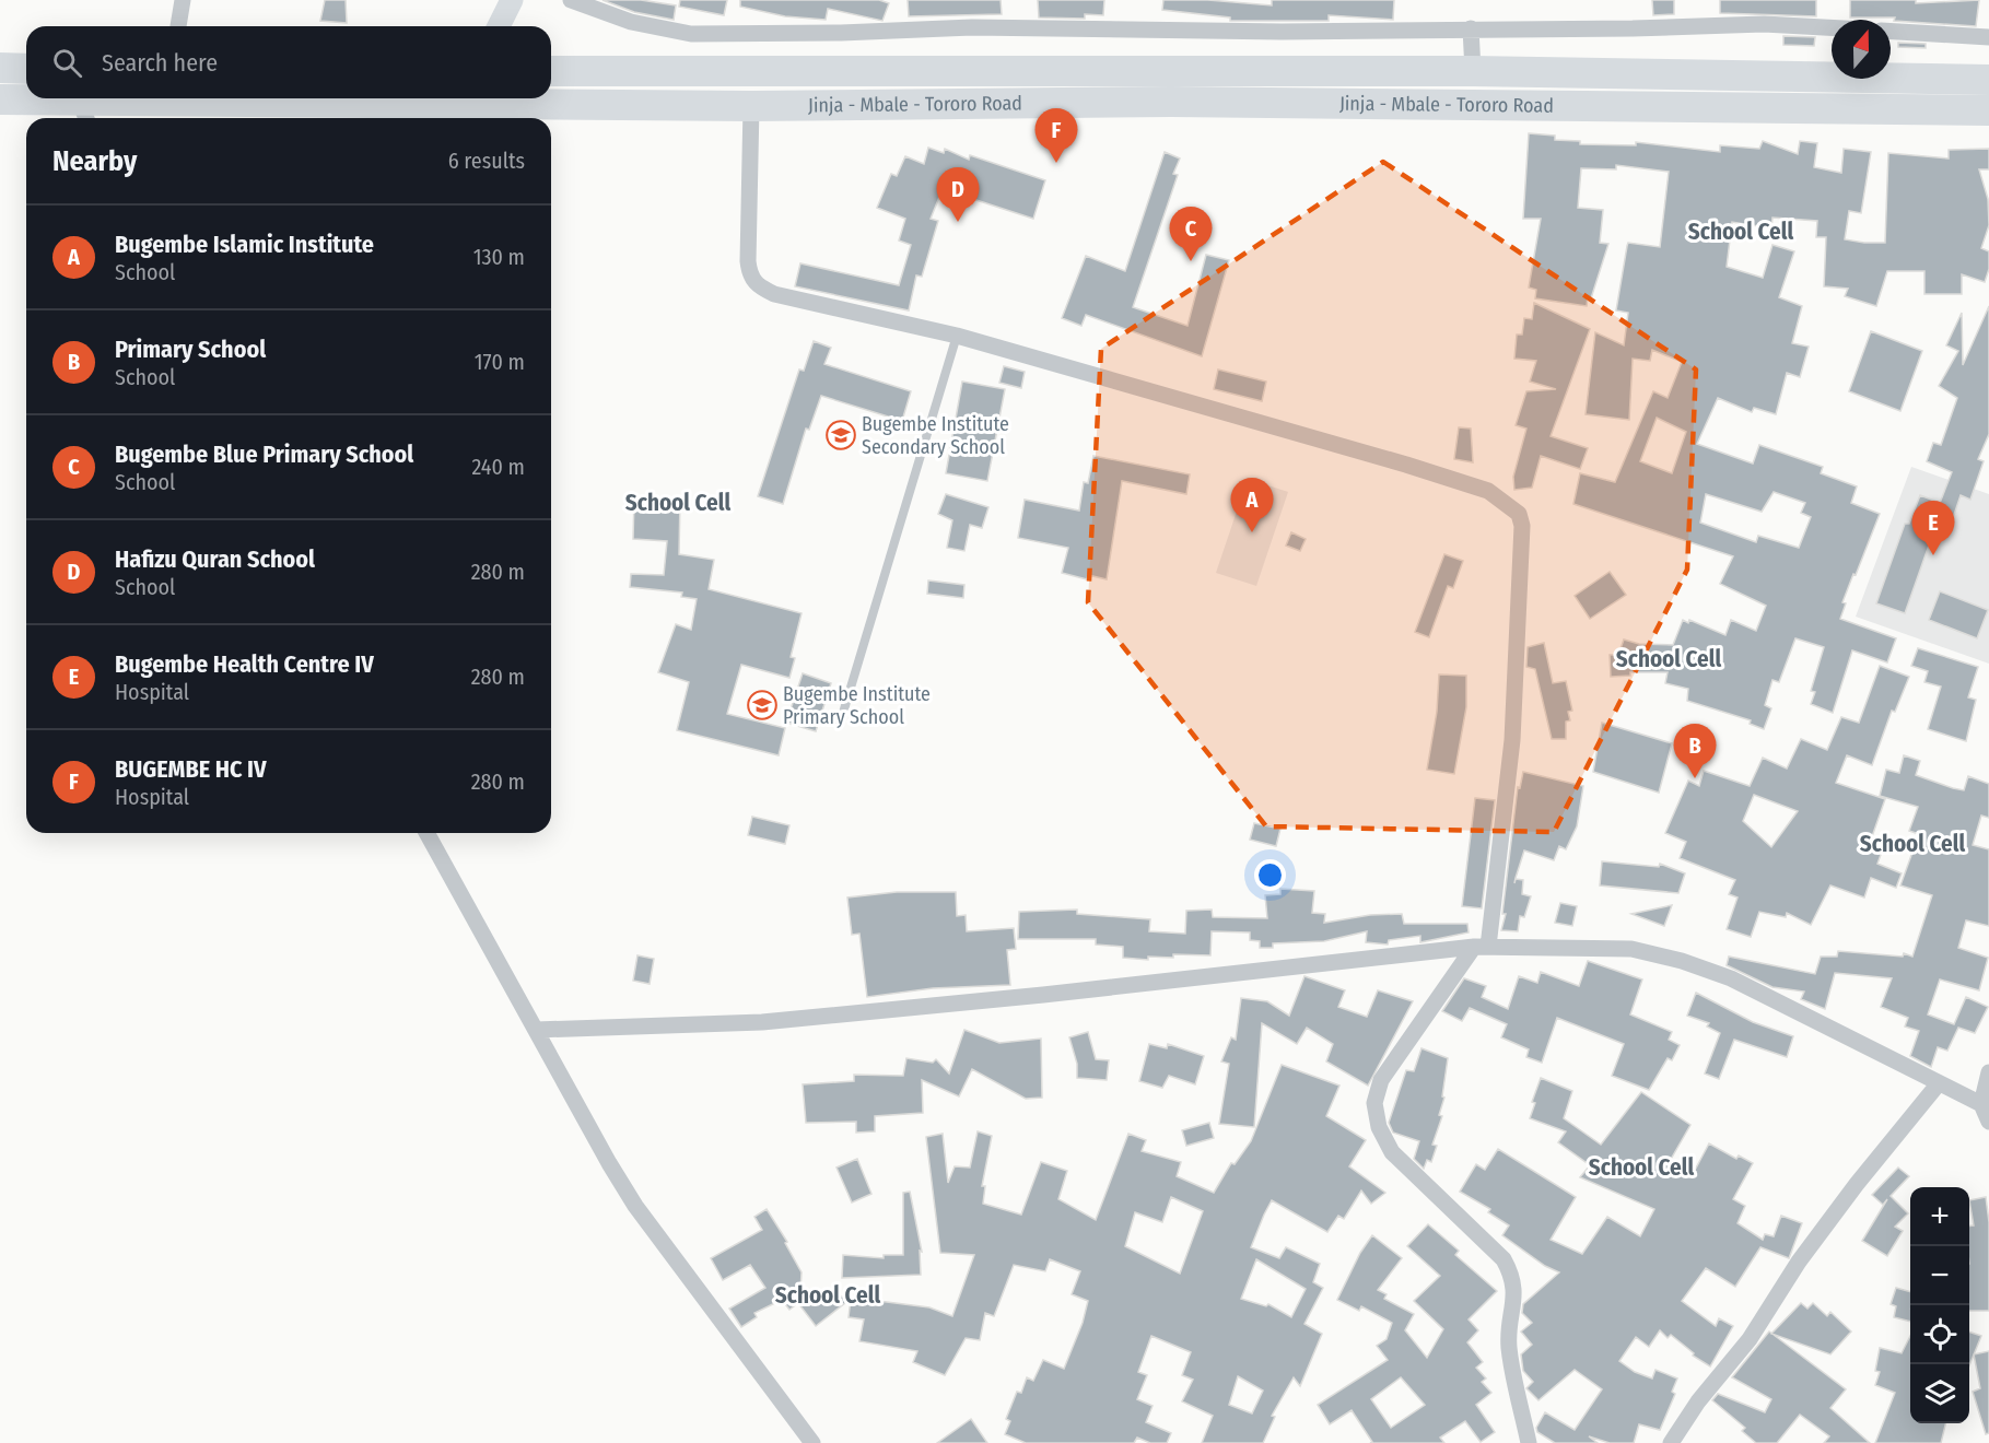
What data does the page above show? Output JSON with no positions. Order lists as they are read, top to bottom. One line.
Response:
{"streets":{"highway":["Jinja - Mbale - Tororo Road"]},"districts":["School Cell","School Cell","School Cell","School Cell","School Cell","School Cell"],"places":{"school or university":["Bugembe Institute Secondary School","Bugembe Institute Primary School"]},"north":"top","page":{"search":"Search here","pins":["F","D","C","A","E","B"],"heading":["Nearby","6 results"],"list":[{"mark":"A","name":"Bugembe Islamic Institute","note":"School","value":"130 m"},{"mark":"B","name":"Primary School","note":"School","value":"170 m"},{"mark":"C","name":"Bugembe Blue Primary School","note":"School","value":"240 m"},{"mark":"D","name":"Hafizu Quran School","note":"School","value":"280 m"},{"mark":"E","name":"Bugembe Health Centre IV","note":"Hospital","value":"280 m"},{"mark":"F","name":"BUGEMBE HC IV","note":"Hospital","value":"280 m"}],"map_buttons":["+","−"]}}
